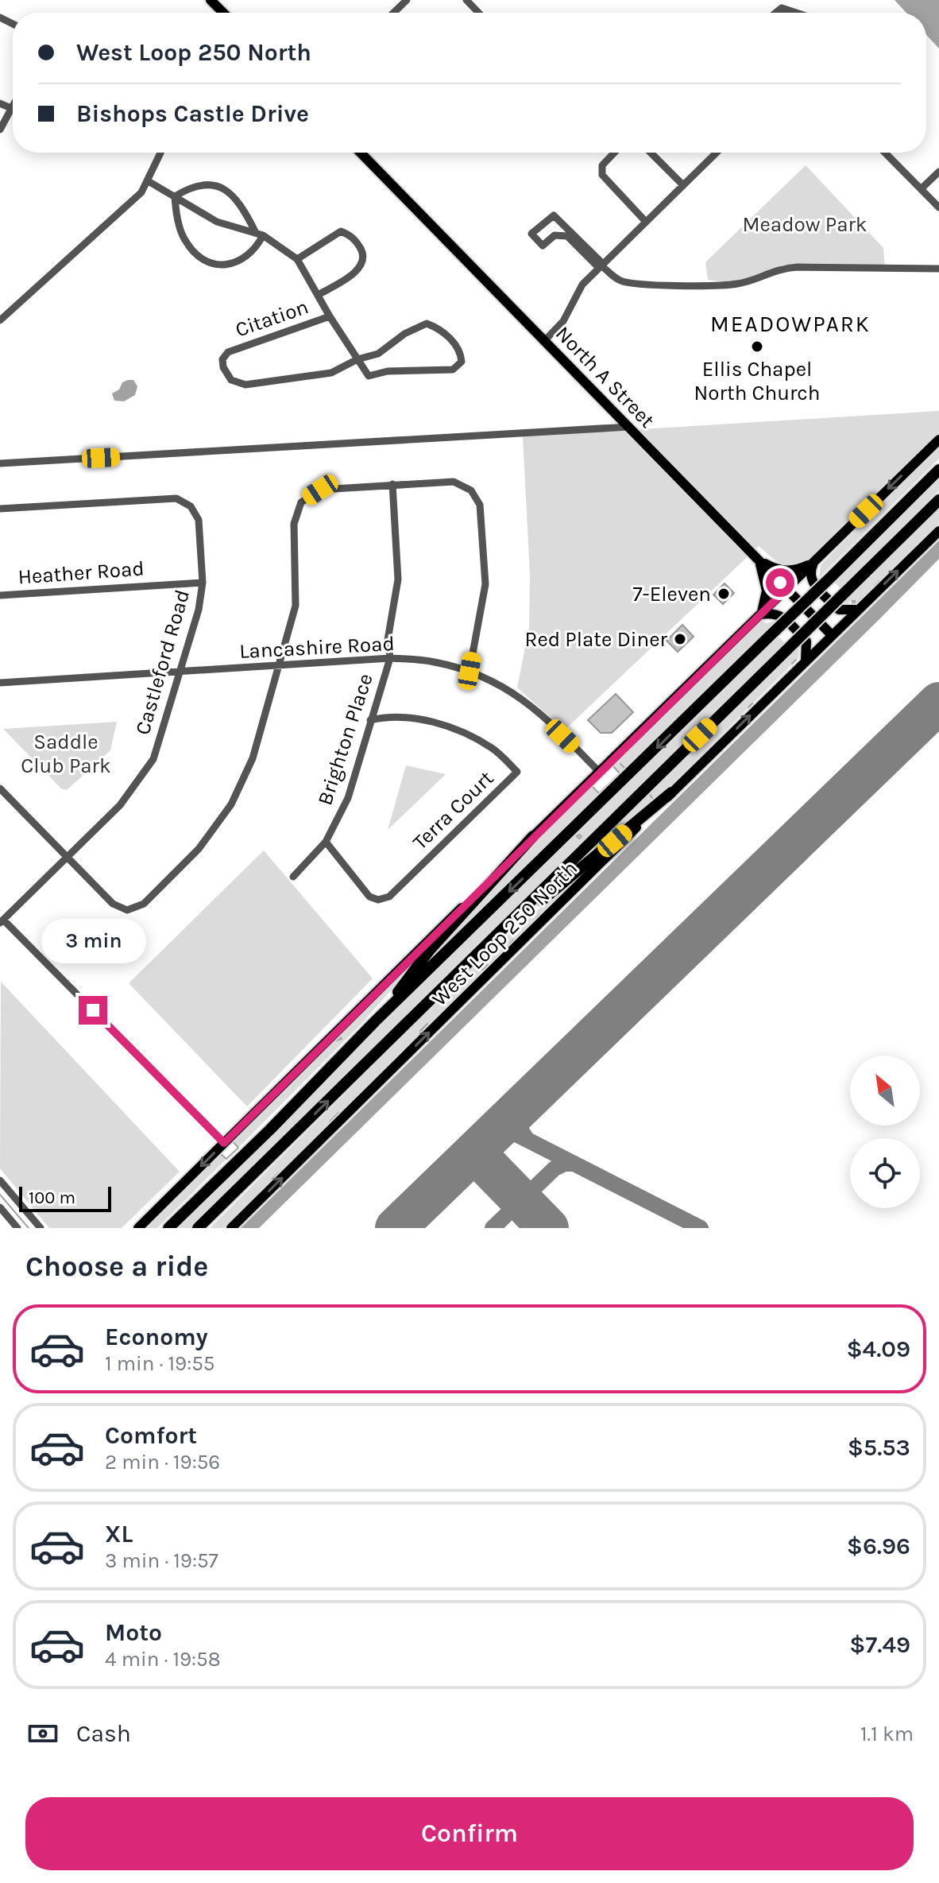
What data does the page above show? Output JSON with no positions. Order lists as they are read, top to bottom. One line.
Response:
{"streets":{"main road":["North A Street","West Loop 250 North"],"street":["Citation","Heather Road","Lancashire Road","Castleford Road","Brighton Place","Terra Court"]},"crossings":[["North A Street","West Loop 250 North"],["Heather Road","Castleford Road"],["Lancashire Road","Castleford Road"],["Lancashire Road","Brighton Place"],["Brighton Place","Terra Court"]],"districts":["MEADOWPARK"],"parks":["Meadow Park","Saddle Club Park"],"places":["Ellis Chapel North Church","7-Eleven","Red Plate Diner"],"scale_bar":"100 m","north":"top left","page":{"banner":["West Loop 250 North","Bishops Castle Drive"],"bubble":"3 min","scale":"100 m","heading":"Choose a ride","list":[{"name":"Economy","note":"1 min · 19:55","value":"$4.09"},{"name":"Comfort","note":"2 min · 19:56","value":"$5.53"},{"name":"XL","note":"3 min · 19:57","value":"$6.96"},{"name":"Moto","note":"4 min · 19:58","value":"$7.49"}],"pay":["Cash","1.1 km"],"buttons":"Confirm"}}
